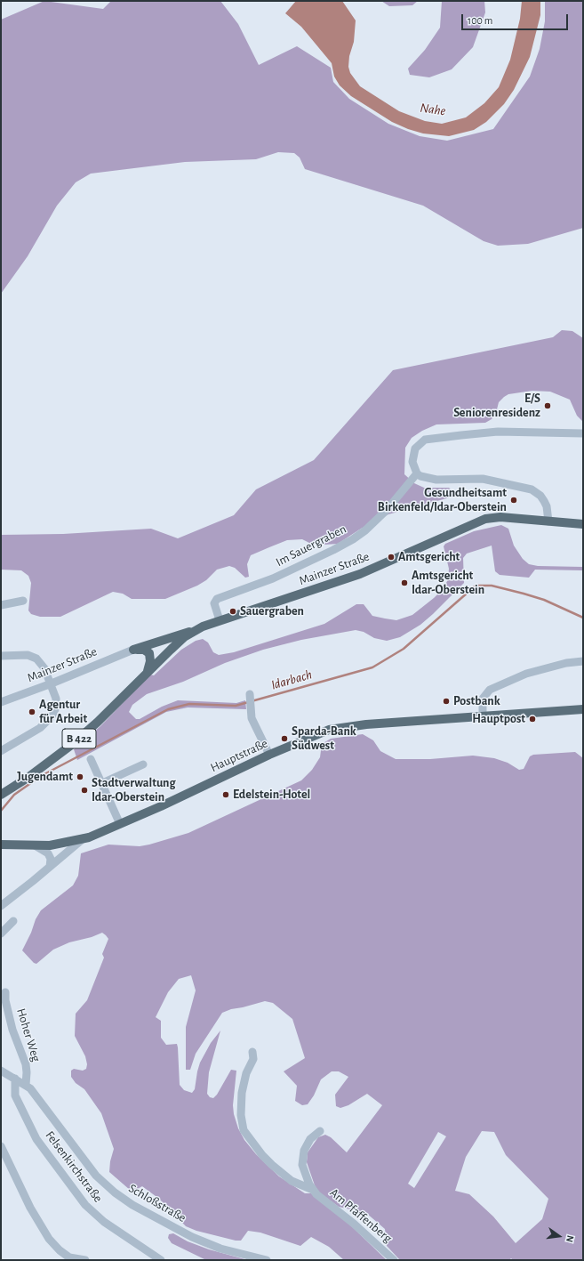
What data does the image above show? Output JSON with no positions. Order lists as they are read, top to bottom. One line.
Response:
{"streets":{"main road":["Mainzer Straße","B 422","Hauptstraße"],"street":["Im Sauergraben","Hoher Weg","Felsenkirchstraße","Schloßstraße","Am Pfaffenberg"]},"crossings":[["Im Sauergraben","Mainzer Straße"],["Mainzer Straße","B 422"],["Hoher Weg","Schloßstraße"],["Felsenkirchstraße","Schloßstraße"]],"water":["Nahe","Idarbach"],"places":["E/S Seniorenresidenz","Gesundheitsamt Birkenfeld/Idar-Oberstein","Amtsgericht","Amtsgericht Idar-Oberstein","Sauergraben","Postbank","Agentur für Arbeit","Hauptpost","Sparda-Bank Südwest","Jugendamt","Stadtverwaltung Idar-Oberstein","Edelstein-Hotel"],"scale_bar":"100 m","north":"right"}
